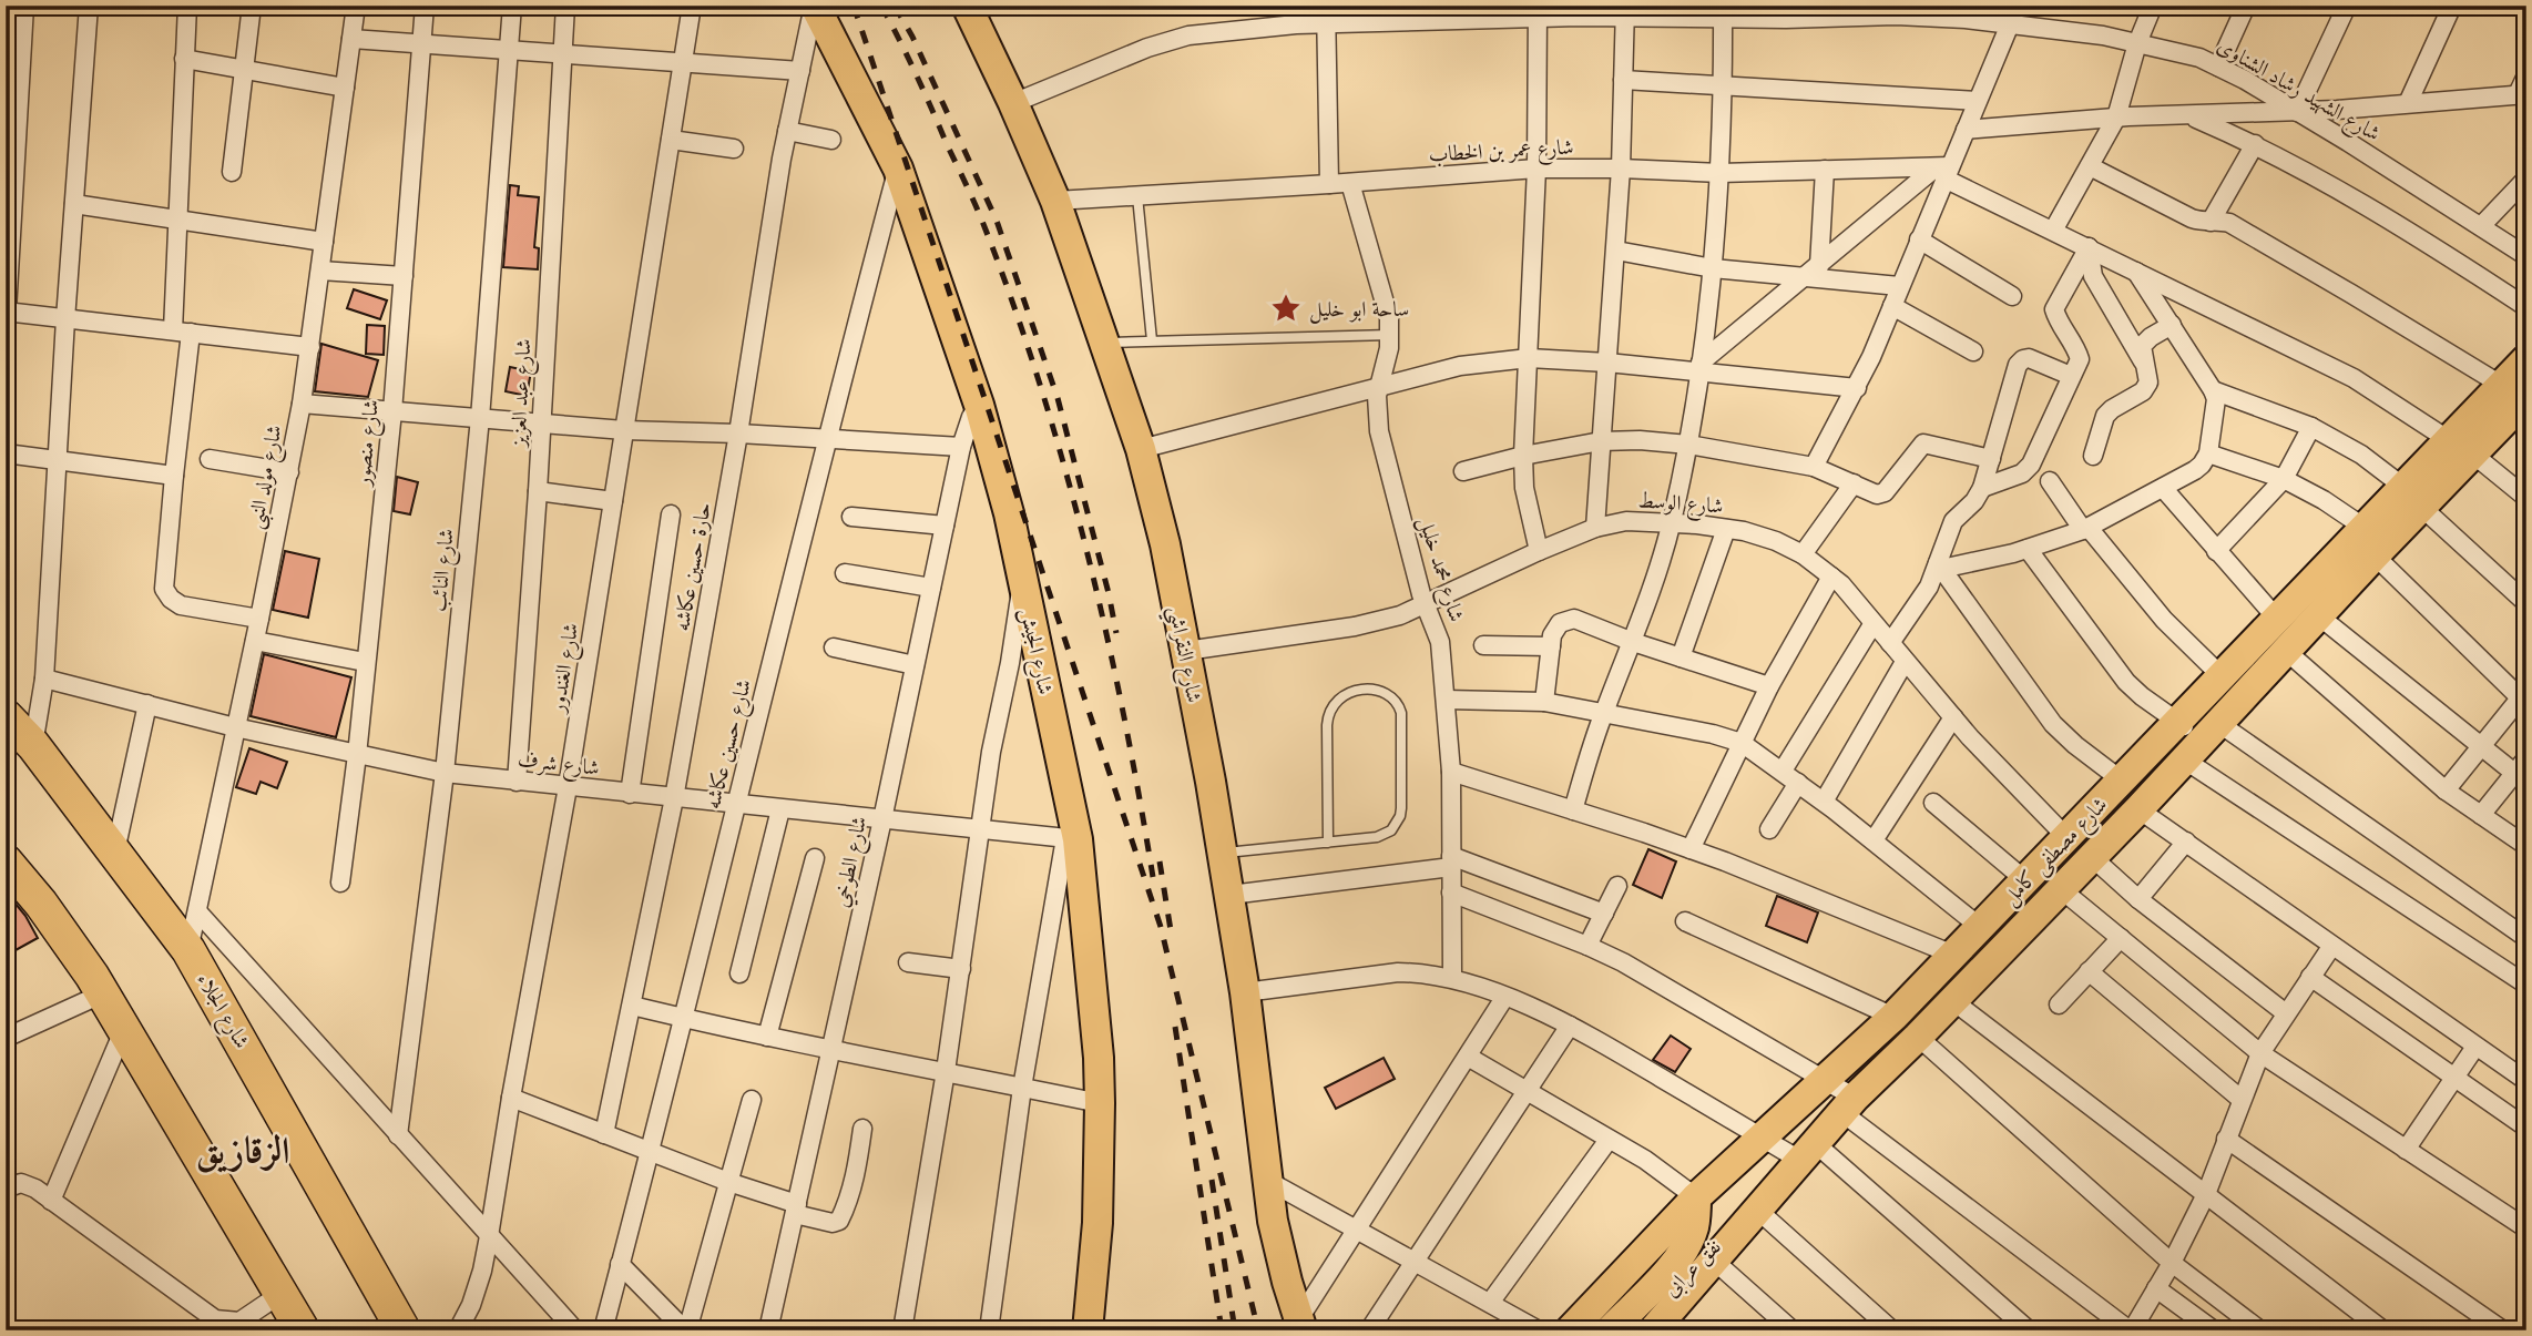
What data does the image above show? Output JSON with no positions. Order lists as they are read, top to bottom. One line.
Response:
{"streets":{"highway":["شارع الجلاء"],"main road":["شارع الجيش","شارع النقراشي","شارع مصطفى كامل","نفق عرابى"],"street":["شارع الشهيد رشاد الشناوى","شارع عمر بن الخطاب","شارع عبد العزيز","شارع منصور","شارع مولد النبى","شارع الوسط","حارة حسين عكاشه","شارع محمد خليل","شارع النائب","شارع الغندور","شارع حسين عكاشه","شارع شرف","شارع الطوخي"]},"crossings":[["شارع الشهيد رشاد الشناوى","شارع النقراشي"],["شارع عمر بن الخطاب","شارع محمد خليل"],["شارع عمر بن الخطاب","شارع النقراشي"],["شارع عبد العزيز","شارع شرف"],["شارع منصور","شارع شرف"],["شارع مولد النبى","شارع شرف"],["شارع مولد النبى","شارع الجلاء"],["شارع الوسط","شارع محمد خليل"],["شارع الوسط","شارع النقراشي"],["شارع الوسط","شارع مصطفى كامل"],["حارة حسين عكاشه","شارع الجيش"],["حارة حسين عكاشه","شارع شرف"],["شارع النائب","شارع شرف"],["شارع الجيش","شارع حسين عكاشه"],["شارع الجيش","شارع شرف"],["شارع الجيش","شارع الطوخي"],["شارع الغندور","شارع شرف"],["شارع حسين عكاشه","شارع شرف"],["شارع شرف","شارع الطوخي"],["شارع مصطفى كامل","نفق عرابى"]],"districts":["الزقازيق"],"places":{"place":["ساحة ابو خليل"]}}
